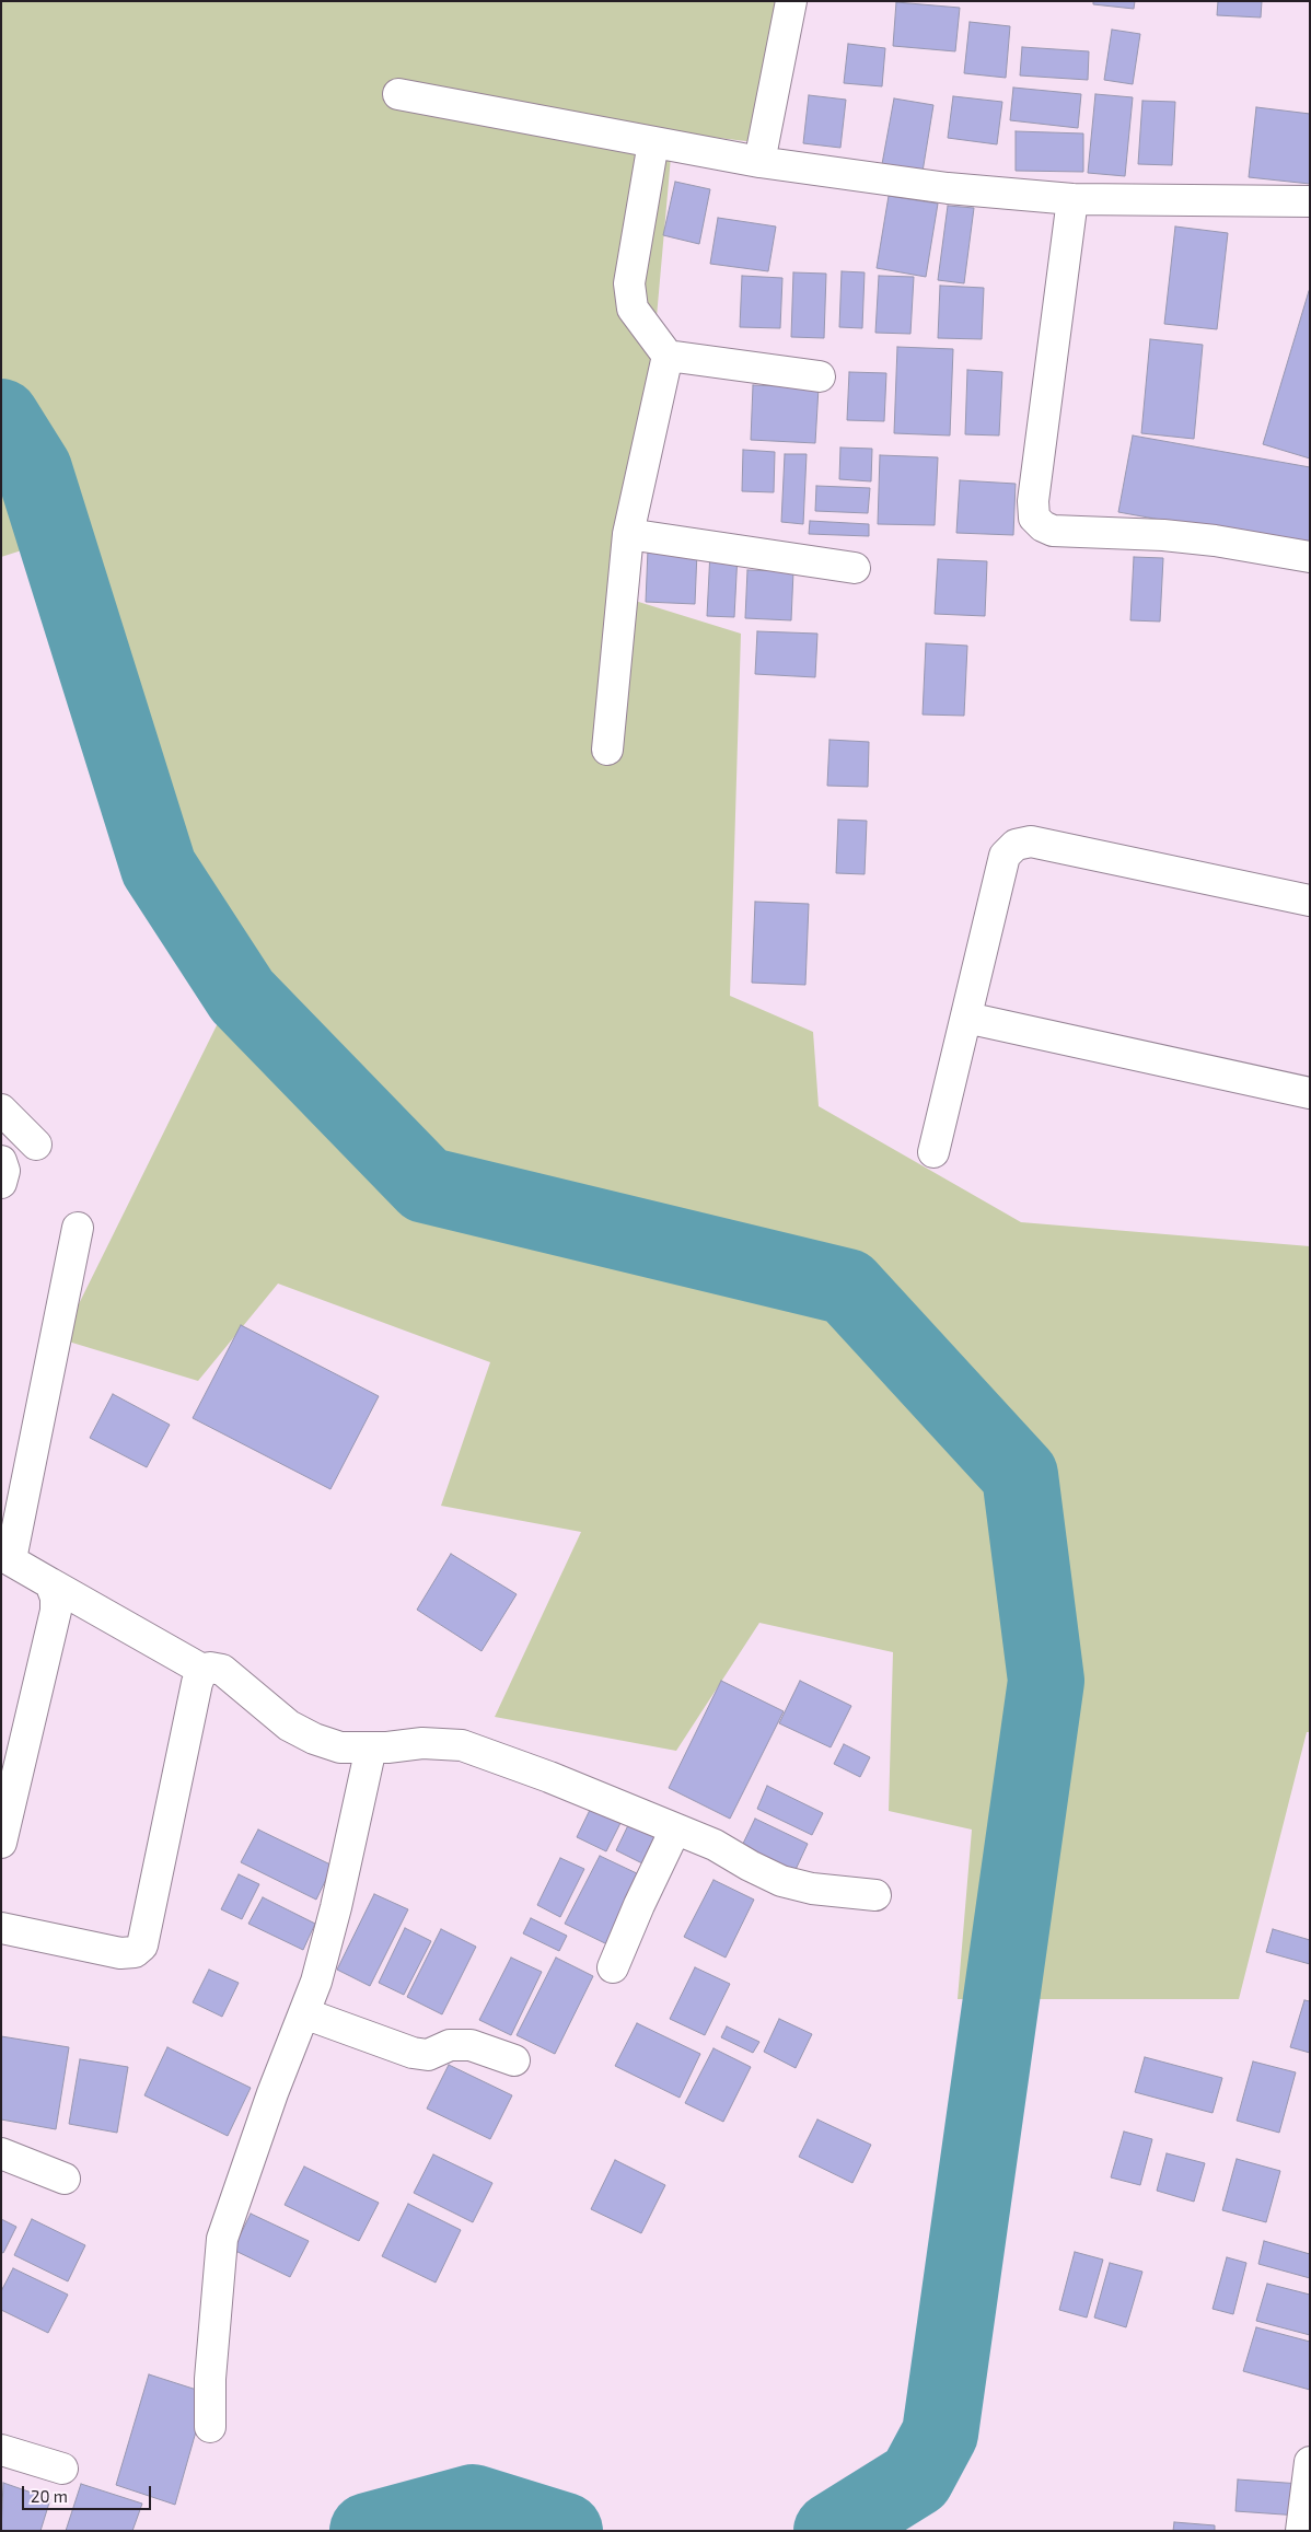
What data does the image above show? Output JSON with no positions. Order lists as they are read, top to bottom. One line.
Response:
{"scale_bar":"20 m"}
